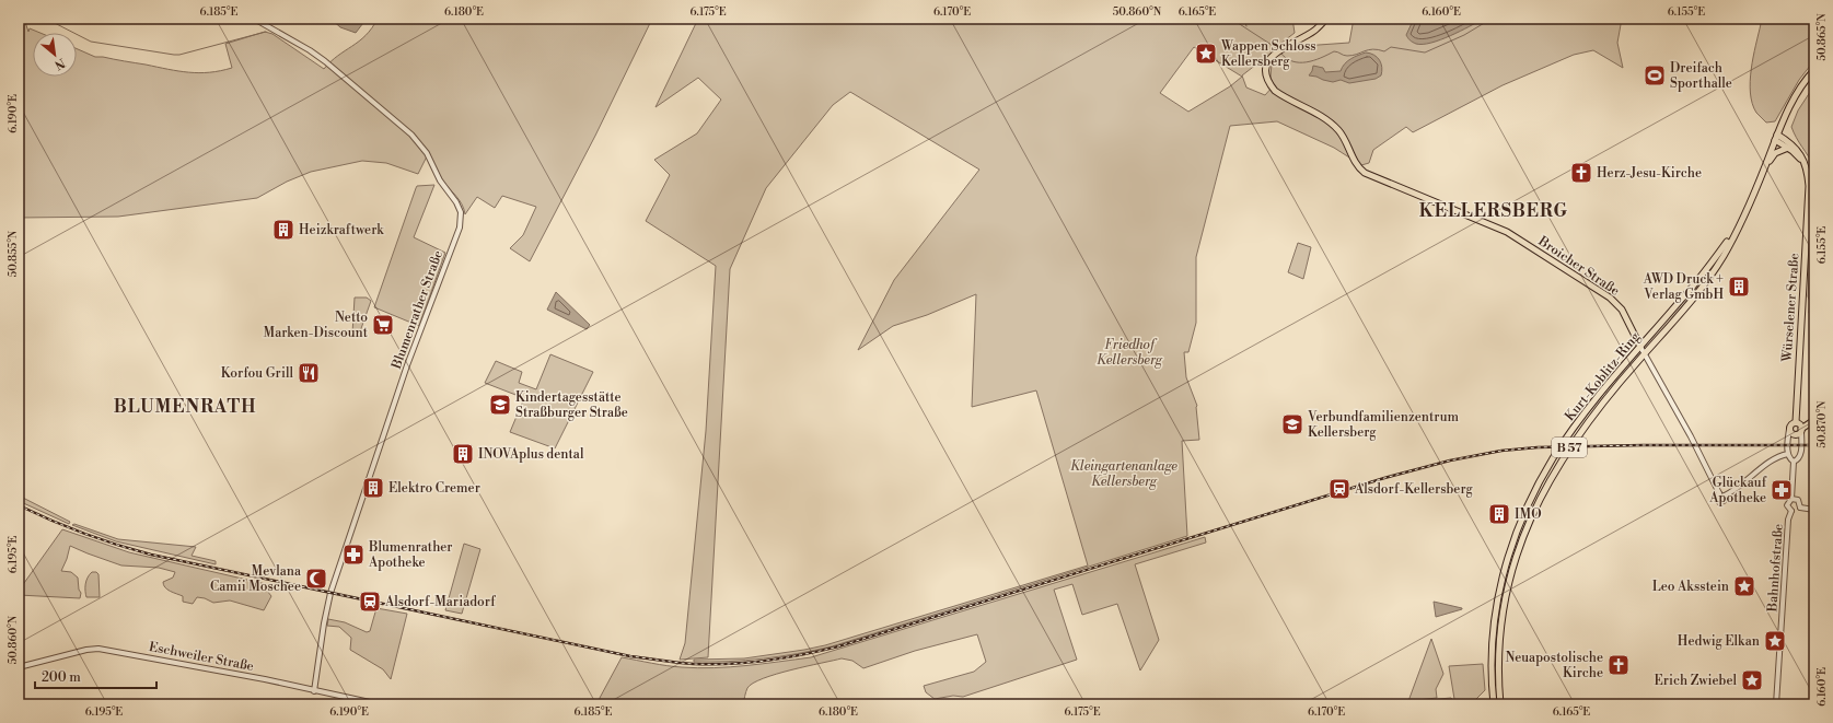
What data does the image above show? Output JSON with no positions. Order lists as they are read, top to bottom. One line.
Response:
{"streets":{"main road":["Broicher Straße","Würselener Straße","Kurt-Koblitz-Ring","B 57"],"street":["Blumenrather Straße","Bahnhofstraße","Eschweiler Straße"]},"crossings":[["Broicher Straße","Kurt-Koblitz-Ring"],["Würselener Straße","B 57"],["Blumenrather Straße","Eschweiler Straße"],["Kurt-Koblitz-Ring","B 57"]],"districts":["KELLERSBERG","BLUMENRATH"],"parks":["Friedhof Kellersberg","Kleingartenanlage Kellersberg"],"places":{"place":["Wappen Schloss Kellersberg","Leo Aksstein","Hedwig Elkan","Erich Zwiebel"],"sports":["Dreifach Sporthalle"],"church":["Herz-Jesu-Kirche","Neuapostolische Kirche"],"building":["Heizkraftwerk","AWD Druck + Verlag GmbH","INOVAplus dental","Elektro Cremer","IMO"],"supermarket":["Netto Marken-Discount"],"restaurant":["Korfou Grill"],"school or university":["Kindertagesstätte Straßburger Straße","Verbundfamilienzentrum Kellersberg"],"station":["Alsdorf-Kellersberg","Alsdorf-Mariadorf"],"pharmacy":["Glückauf Apotheke","Blumenrather Apotheke"],"mosque":["Mevlana Camii Moschee"]},"scale_bar":"200 m","north":"bottom right","coordinates":["6.185°E","6.180°E","6.175°E","6.170°E","50.860°N","6.165°E","6.160°E","6.155°E","50.865°N","6.190°E","50.855°N","50.870°N","6.195°E"]}
